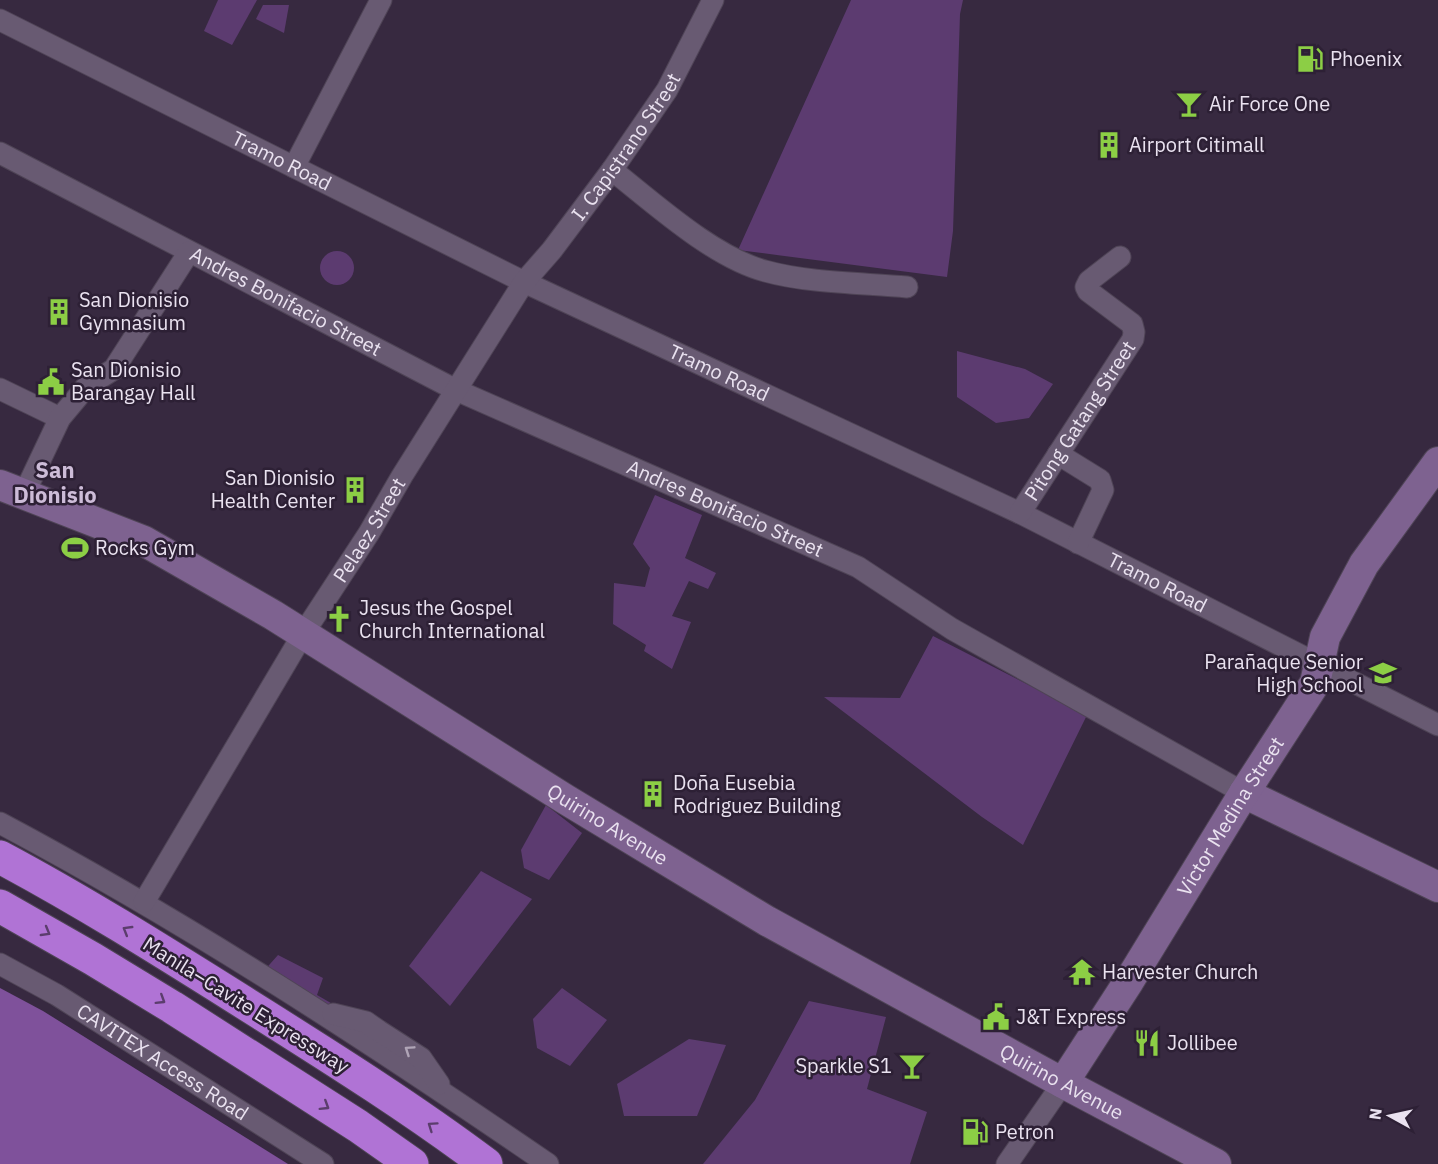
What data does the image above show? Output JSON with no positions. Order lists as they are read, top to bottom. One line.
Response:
{"streets":{"highway":["Manila–Cavite Expressway"],"main road":["Andres Bonifacio Street","Victor Medina Street","Quirino Avenue"],"street":["I. Capistrano Street","Tramo Road","Pitong Gatang Street","Pelaez Street","CAVITEX Access Road"]},"crossings":[["I. Capistrano Street","Tramo Road"],["I. Capistrano Street","Pelaez Street"],["Tramo Road","Pitong Gatang Street"],["Tramo Road","Pelaez Street"],["Tramo Road","Victor Medina Street"],["Andres Bonifacio Street","Pelaez Street"],["Andres Bonifacio Street","Victor Medina Street"],["Pelaez Street","Quirino Avenue"],["Victor Medina Street","Quirino Avenue"]],"districts":["San Dionisio"],"places":{"fuel station":["Phoenix","Petron"],"bar":["Air Force One","Sparkle S1"],"building":["Airport Citimall","San Dionisio Gymnasium","San Dionisio Health Center","Doña Eusebia Rodriguez Building"],"public building":["San Dionisio Barangay Hall","J&T Express"],"sports":["Rocks Gym"],"church":["Jesus the Gospel Church International"],"school or university":["Parañaque Senior High School"],"temple":["Harvester Church"],"restaurant":["Jollibee"]},"north":"left"}
